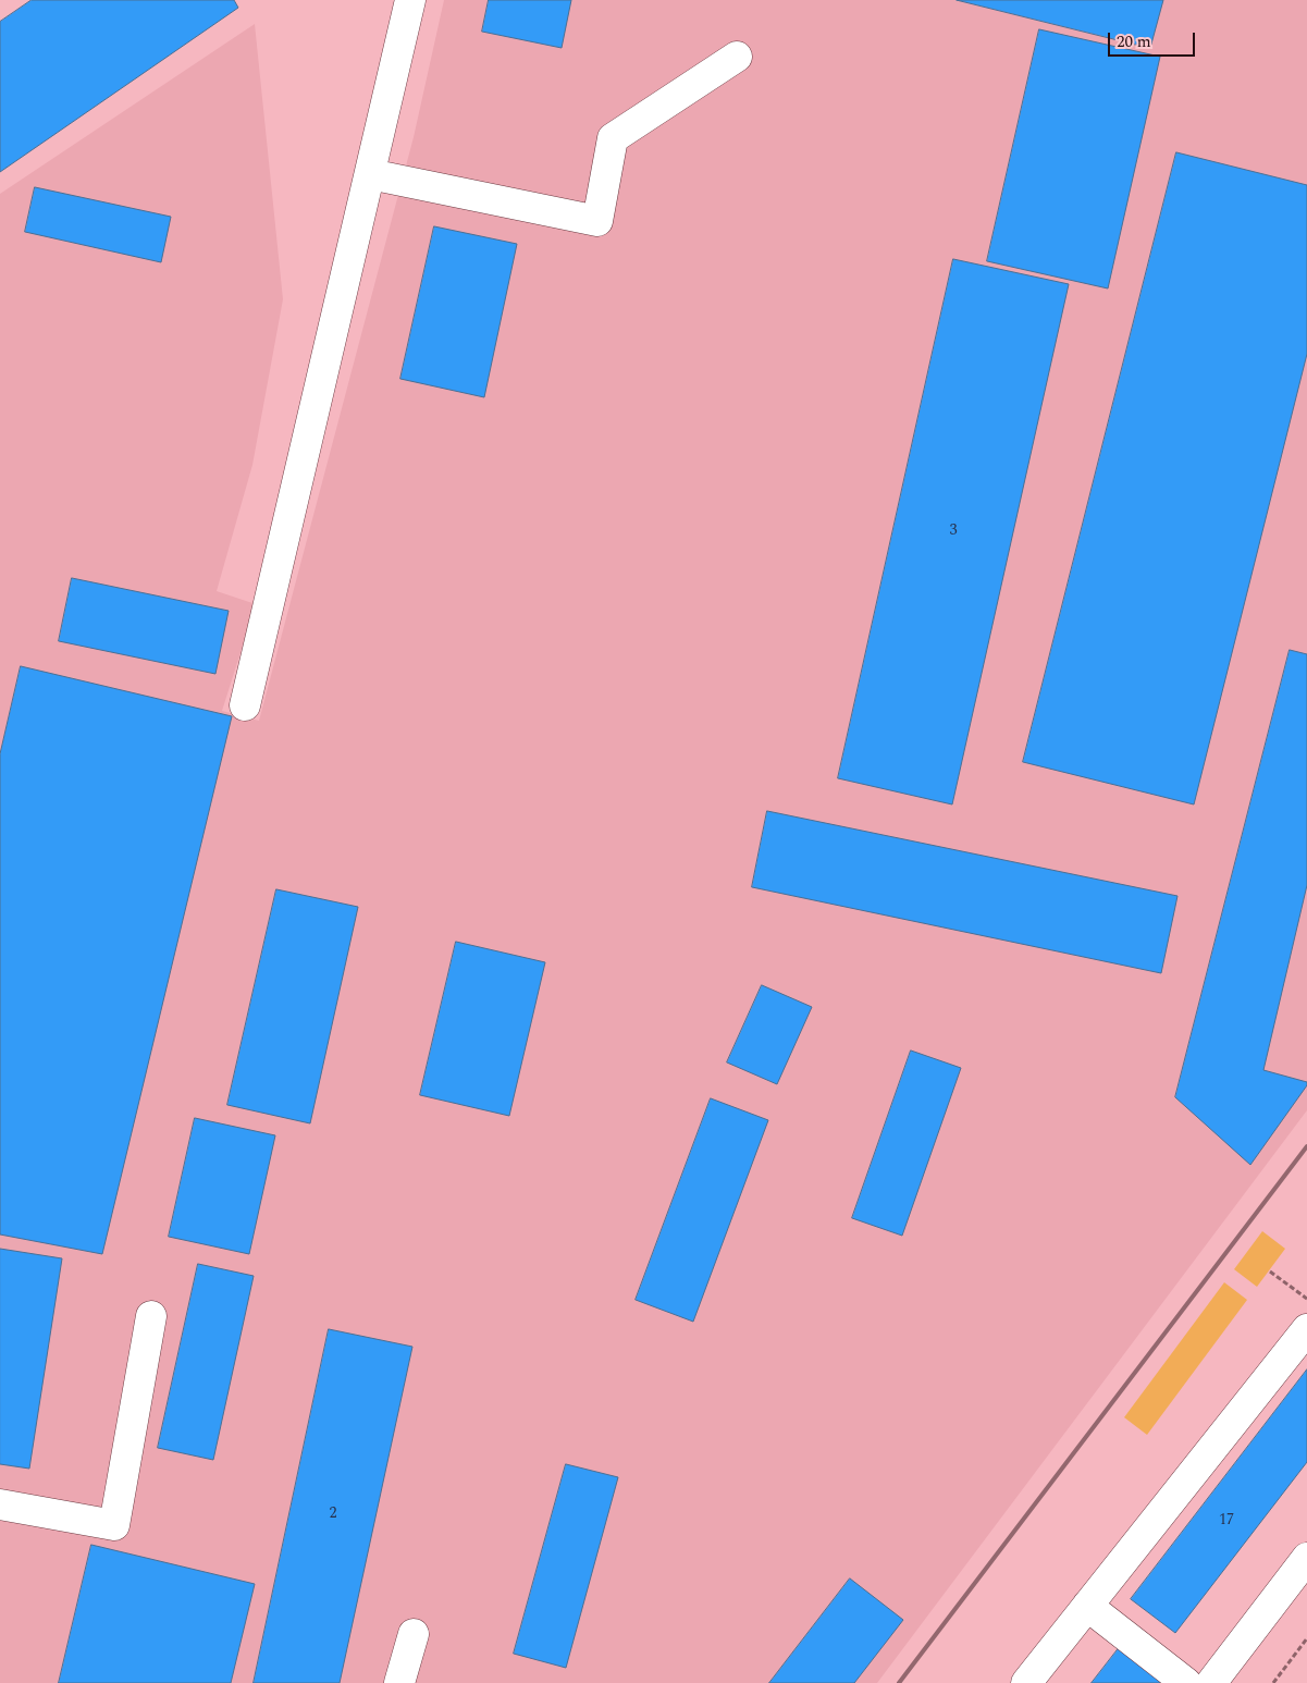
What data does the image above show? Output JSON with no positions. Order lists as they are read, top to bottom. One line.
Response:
{"house_numbers":["3","2","17"],"scale_bar":"20 m"}
